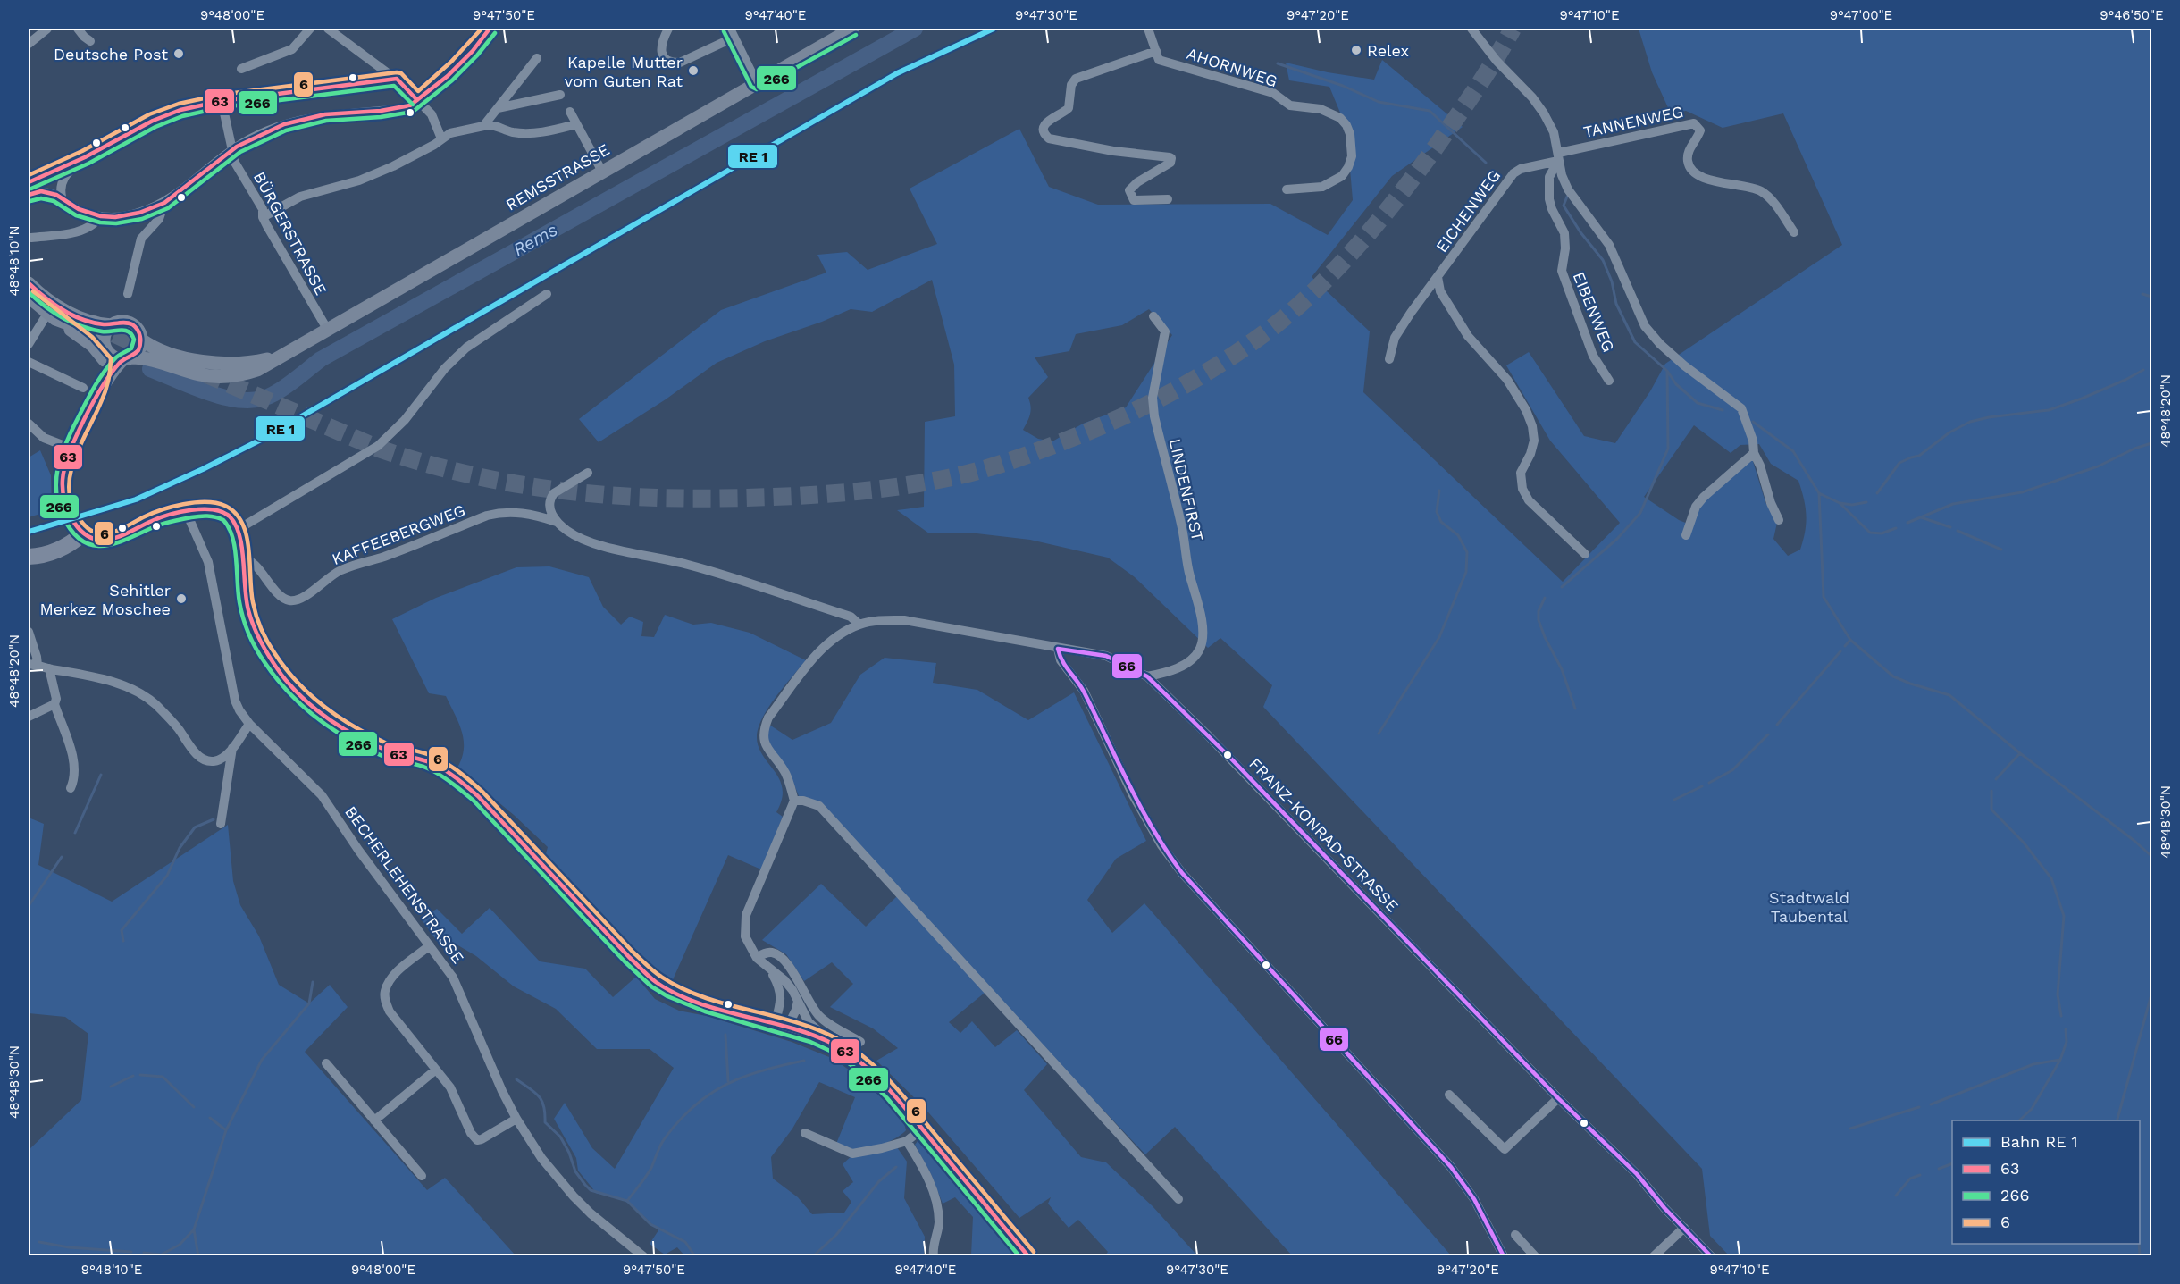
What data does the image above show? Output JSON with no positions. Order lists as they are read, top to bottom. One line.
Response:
{"streets":{"main road":["REMSSTRASSE"],"street":["AHORNWEG","TANNENWEG","EICHENWEG","BÜRGERSTRASSE","EIBENWEG","LINDENFIRST","KAFFEEBERGWEG","FRANZ-KONRAD-STRASSE","BECHERLEHENSTRASSE"]},"crossings":[["TANNENWEG","EICHENWEG"],["TANNENWEG","EIBENWEG"],["REMSSTRASSE","BÜRGERSTRASSE"],["EICHENWEG","EIBENWEG"],["LINDENFIRST","FRANZ-KONRAD-STRASSE"],["KAFFEEBERGWEG","FRANZ-KONRAD-STRASSE"]],"water":["Rems"],"parks":["Stadtwald Taubental"],"places":["Relex","Deutsche Post","Kapelle Mutter vom Guten Rat","Sehitler Merkez Moschee"],"lines":["transit line 63","transit line 6","transit line 266","transit line 66"],"legend":["Bahn RE 1","63","266","6"],"coordinates":["9°48'00\"E","9°47'50\"E","9°47'40\"E","9°47'30\"E","9°47'20\"E","9°47'10\"E","9°47'00\"E","9°46'50\"E","48°48'10\"N","48°48'20\"N","48°48'30\"N","9°48'10\"E"]}
